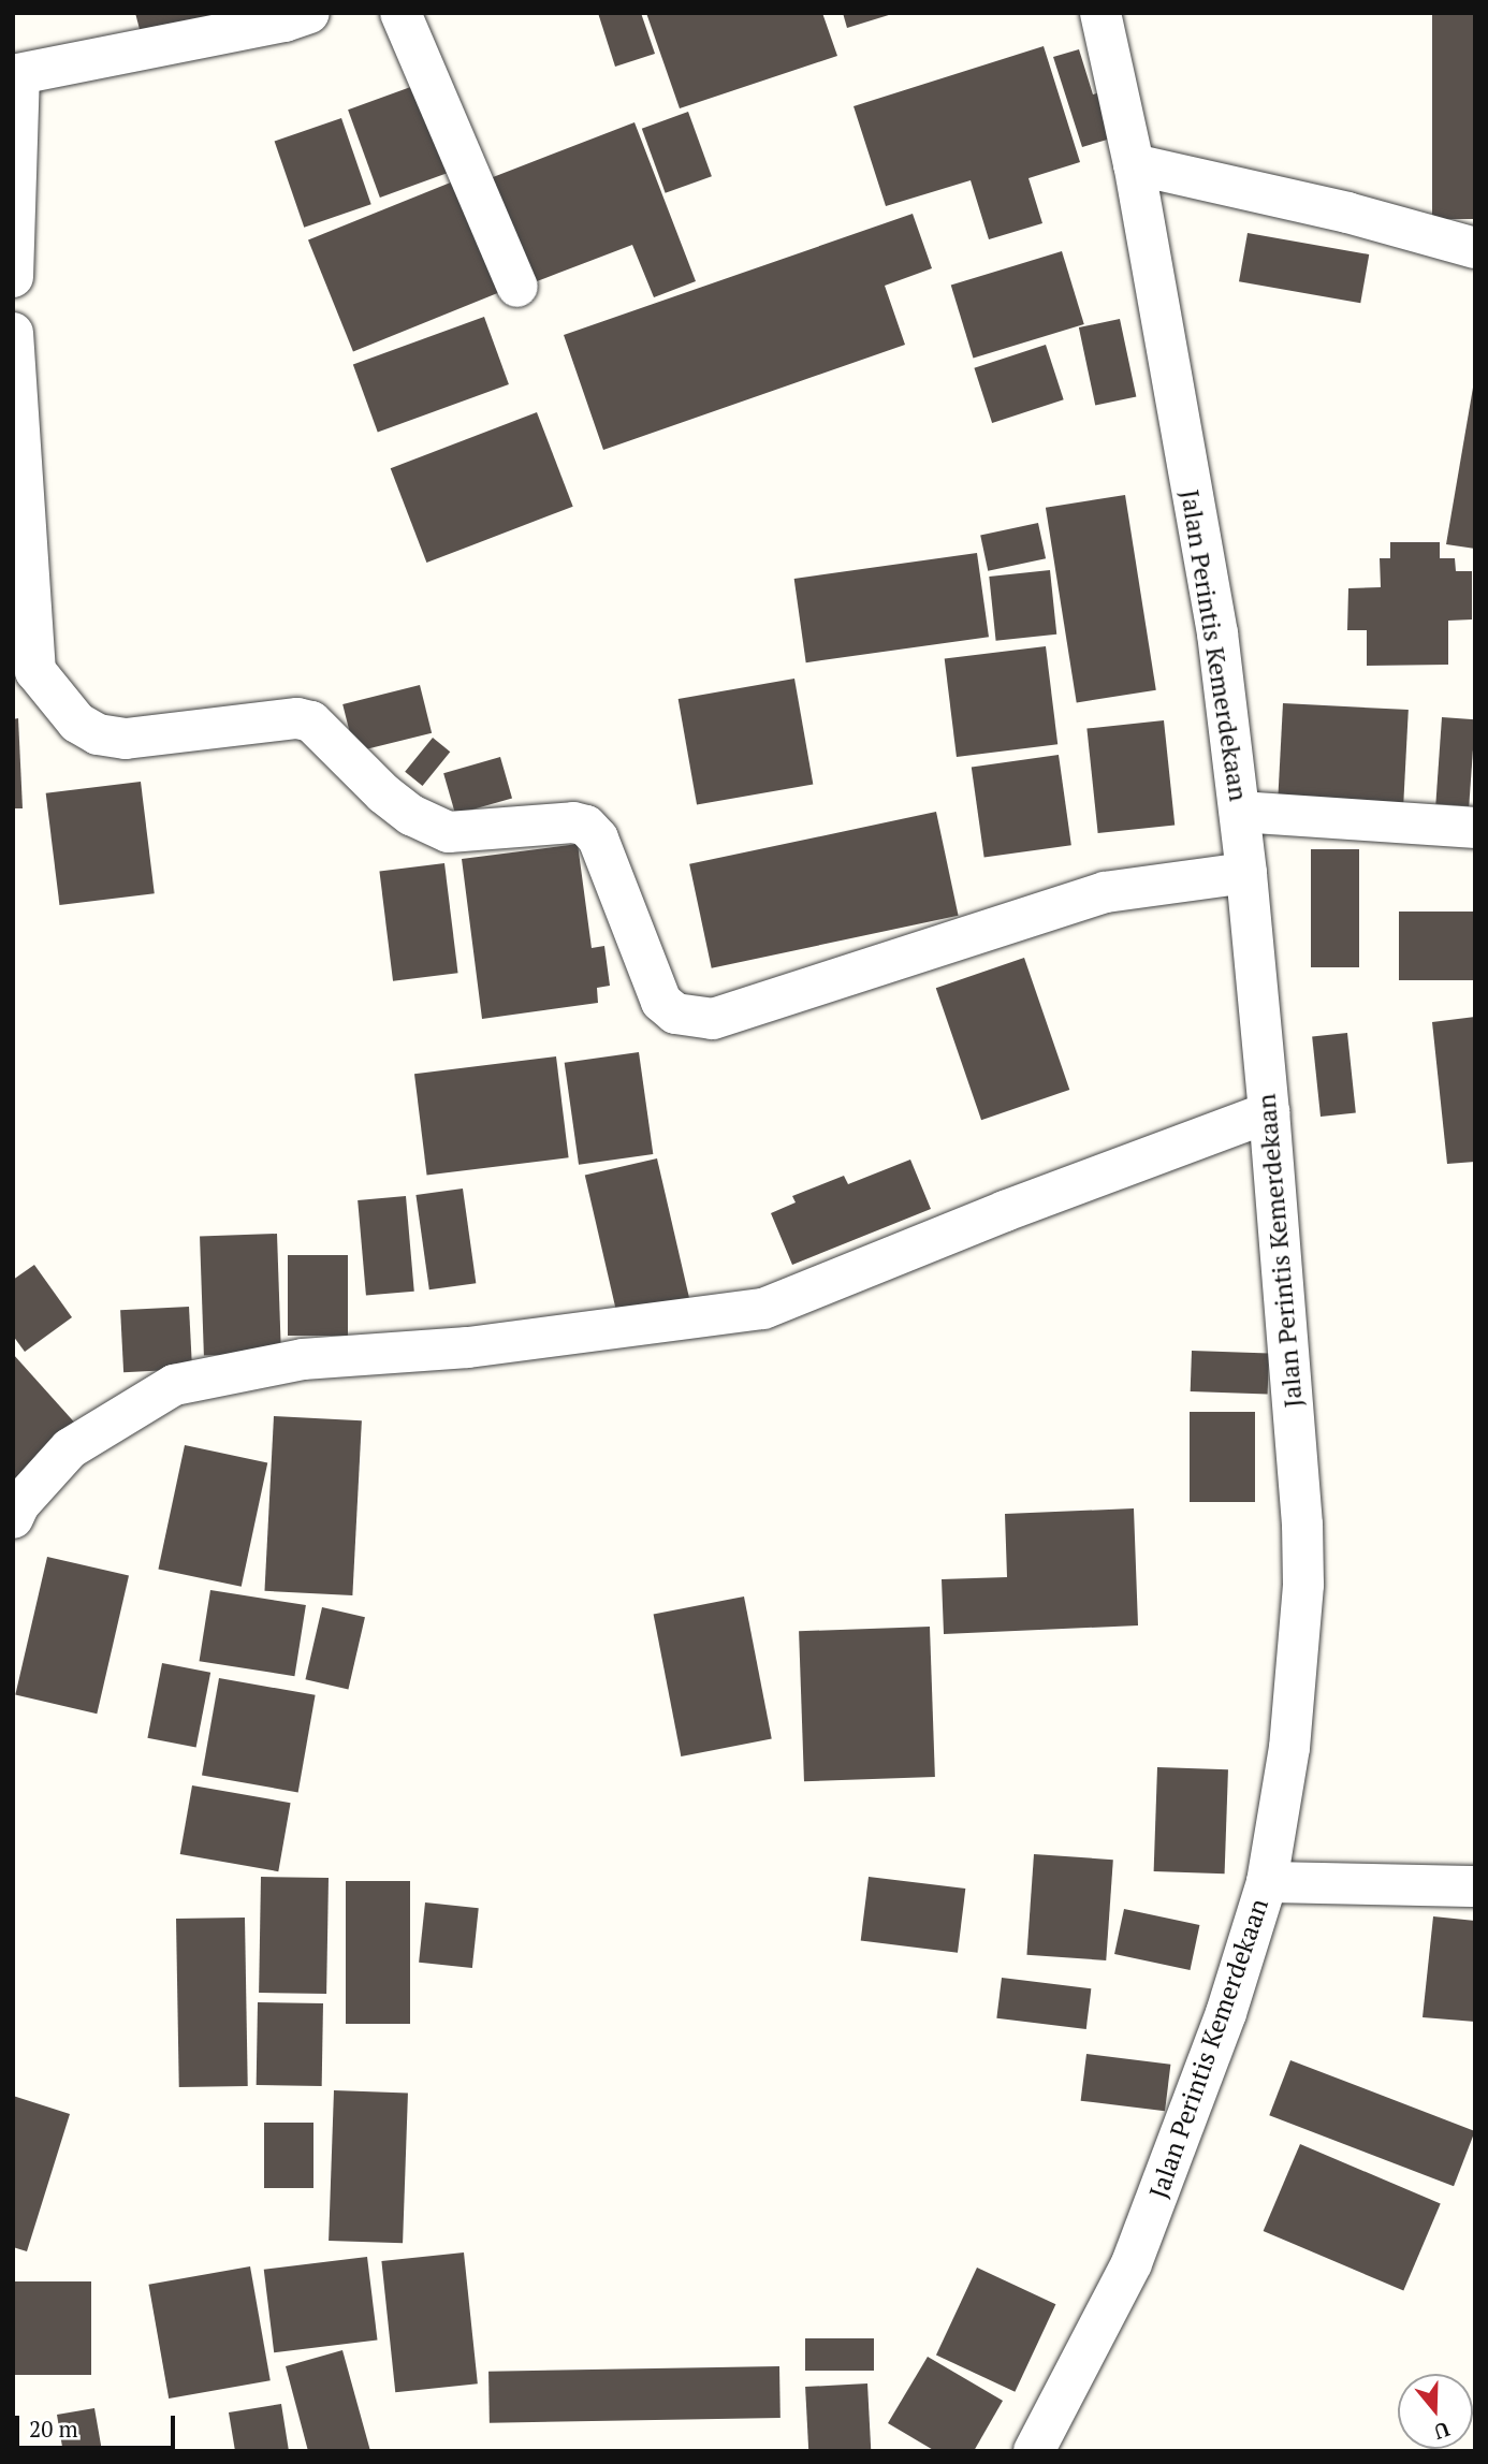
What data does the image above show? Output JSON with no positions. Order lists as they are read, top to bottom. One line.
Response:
{"streets":{"street":["Jalan Perintis Kemerdekaan"]},"scale_bar":"20 m","north":"bottom"}
